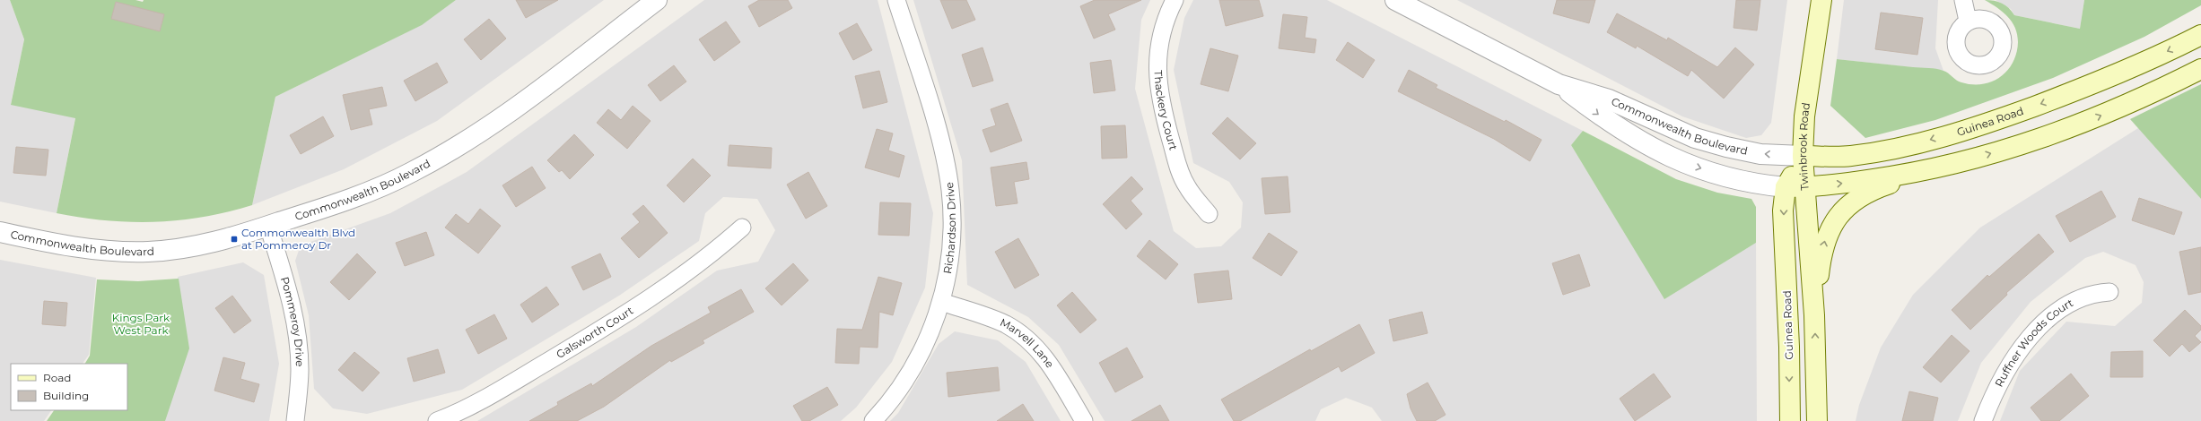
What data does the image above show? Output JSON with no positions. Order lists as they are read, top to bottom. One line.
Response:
{"streets":{"main road":["Guinea Road","Twinbrook Road"],"street":["Thackery Court","Commonwealth Boulevard","Richardson Drive","Pommeroy Drive","Galsworth Court","Ruffner Woods Court","Marvell Lane"]},"crossings":[["Guinea Road","Commonwealth Boulevard"],["Guinea Road","Twinbrook Road"],["Commonwealth Boulevard","Twinbrook Road"],["Commonwealth Boulevard","Pommeroy Drive"],["Richardson Drive","Marvell Lane"]],"parks":["Kings Park West Park"],"places":{"transit":["Commonwealth Blvd at Pommeroy Dr"]},"legend":["Road","Building"]}
